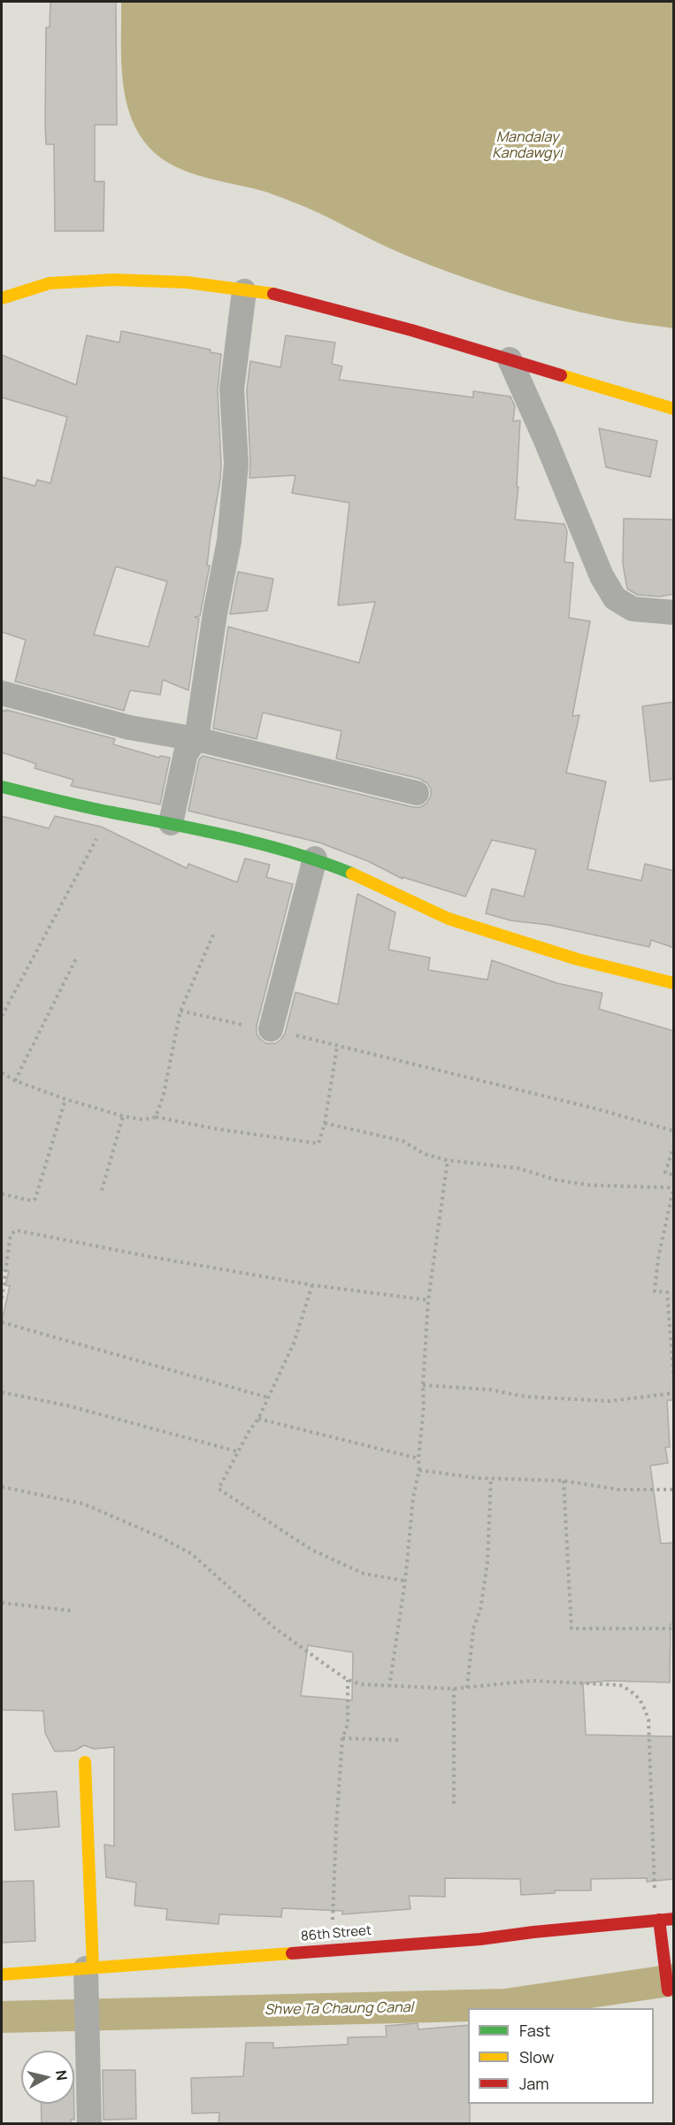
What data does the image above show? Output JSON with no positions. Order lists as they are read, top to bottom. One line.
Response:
{"streets":{"street":["86th Street"]},"water":["Mandalay Kandawgyi","Shwe Ta Chaung Canal"],"legend":["Fast","Slow","Jam"],"north":"right"}
